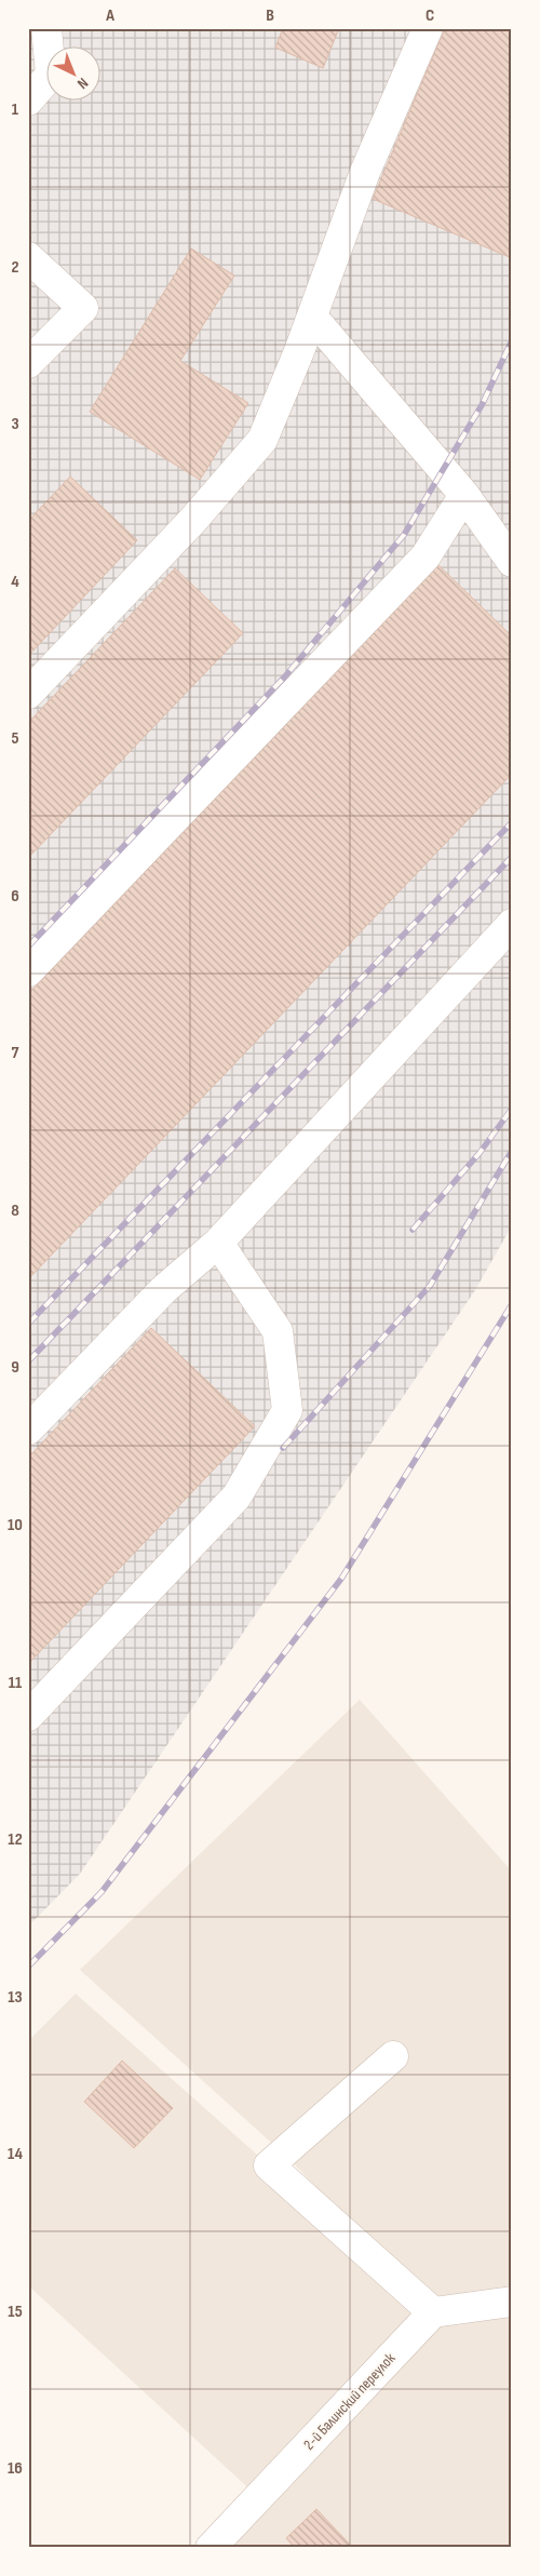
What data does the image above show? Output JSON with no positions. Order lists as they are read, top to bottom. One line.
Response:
{"streets":{"street":["2-й Балинский переулок"]},"north":"bottom right","grid":{"columns":["A","B","C"],"rows":["1","2","3","4","5","6","7","8","9","10","11","12","13","14","15","16"]}}
